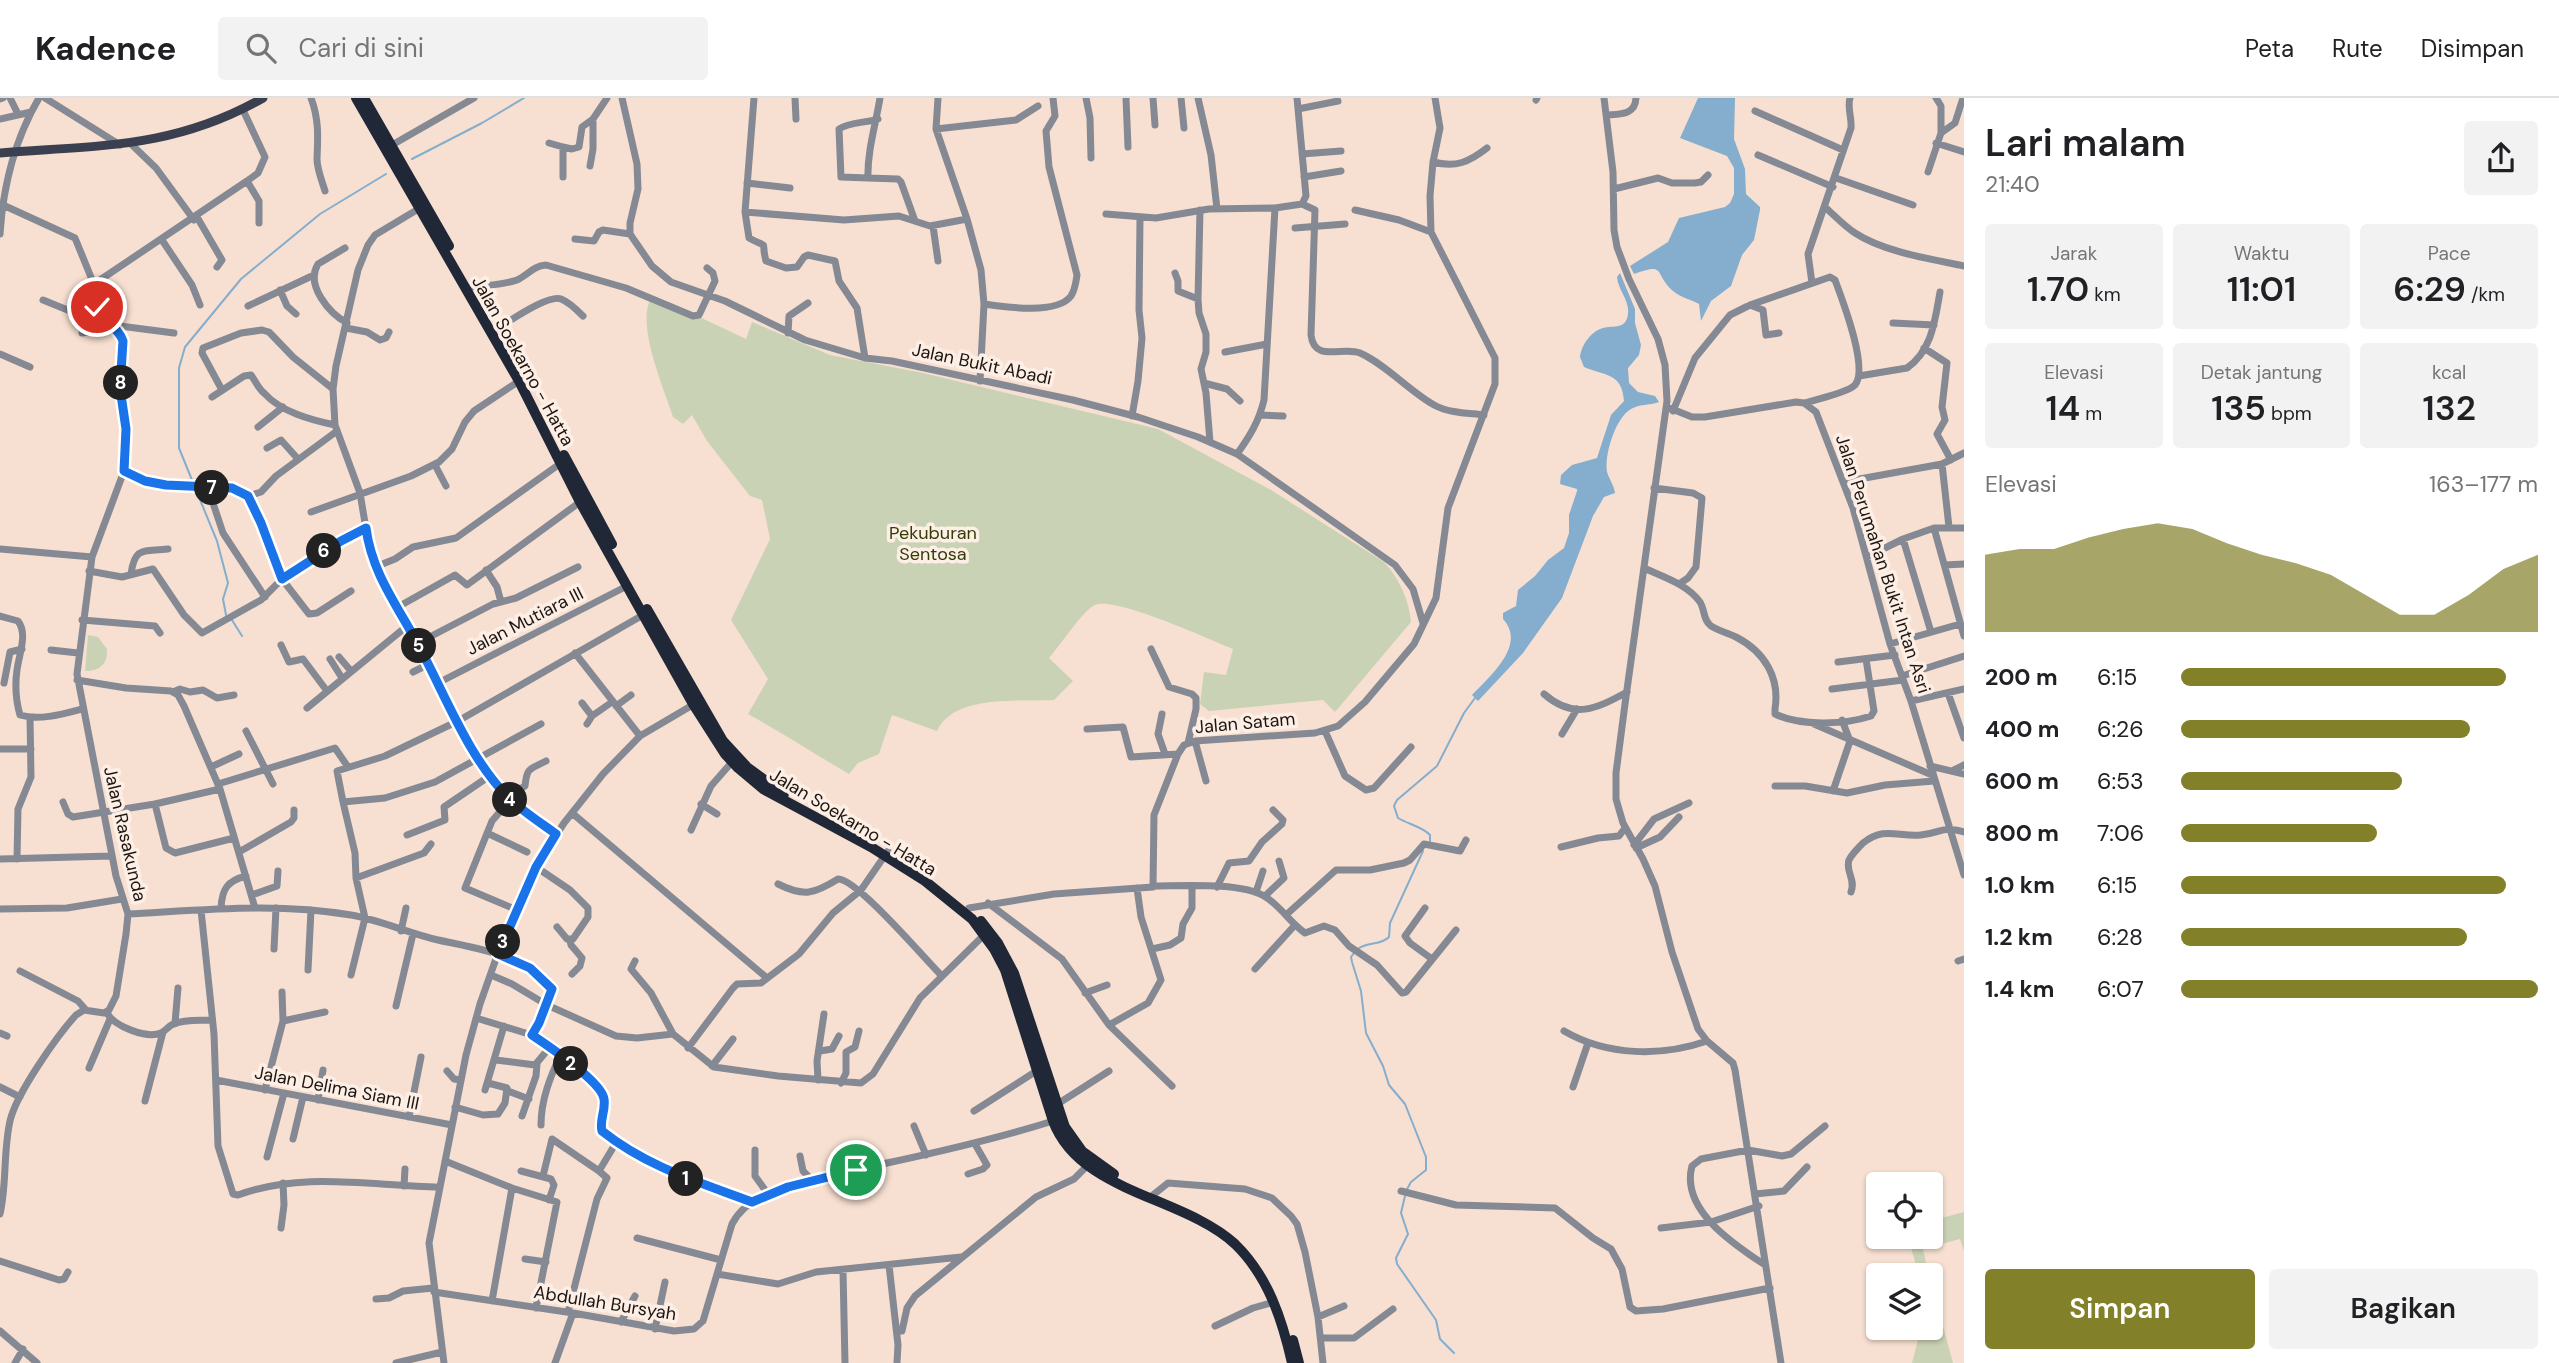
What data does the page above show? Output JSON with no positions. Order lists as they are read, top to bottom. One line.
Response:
{"streets":{"highway":["Jalan Soekarno - Hatta"],"street":["Jalan Bukit Abadi","Jalan Perumahan Bukit Intan Asri","Jalan Mutiara III","Jalan Satam","Jalan Rasakunda","Jalan Delima Siam III","Abdullah Bursyah"]},"crossings":[["Jalan Soekarno - Hatta","Jalan Mutiara III"],["Jalan Soekarno - Hatta","Abdullah Bursyah"],["Jalan Bukit Abadi","Jalan Satam"]],"parks":["Pekuburan Sentosa"],"page":{"header":"Kadence","search":"Cari di sini","nav":["Peta","Rute","Disimpan"],"heading":["Lari malam","21:40"],"stats":[["Jarak","1.70 km"],["Waktu","11:01"],["Pace","6:29 /km"],["Elevasi","14 m"],["Detak jantung","135 bpm"],["kcal","132"]],"pins":["8","7","6","5","4","3","2","1"],"chart":["Elevasi","163–177 m"],"list":[{"name":"200 m","note":"6:15"},{"name":"400 m","note":"6:26"},{"name":"600 m","note":"6:53"},{"name":"800 m","note":"7:06"},{"name":"1.0 km","note":"6:15"},{"name":"1.2 km","note":"6:28"},{"name":"1.4 km","note":"6:07"}],"buttons":["Simpan","Bagikan"]}}
